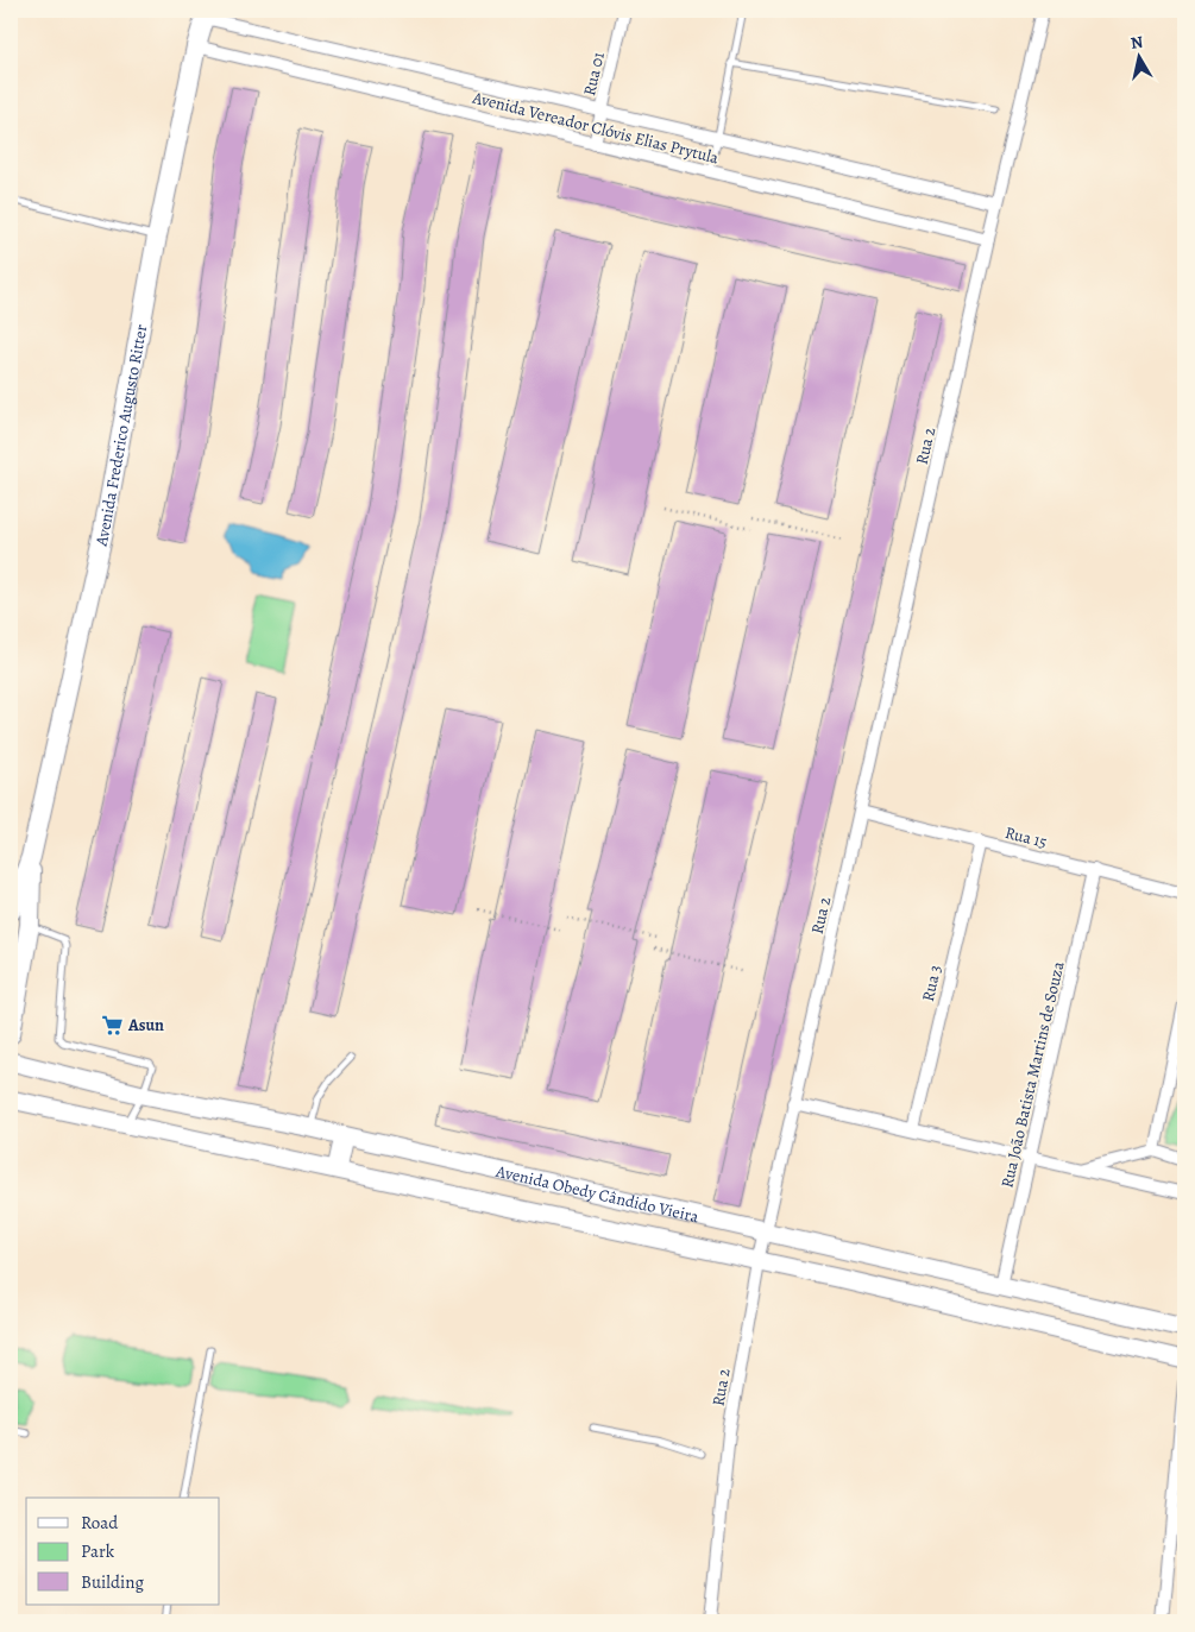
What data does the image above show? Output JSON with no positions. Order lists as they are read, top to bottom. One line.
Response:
{"streets":{"main road":["Avenida Frederico Augusto Ritter","Avenida Obedy Cândido Vieira"],"street":["Rua 01","Avenida Vereador Clóvis Elias Prytula","Rua 2","Rua 15","Rua 3","Rua João Batista Martins de Souza"]},"crossings":[["Rua 01","Avenida Vereador Clóvis Elias Prytula"],["Avenida Vereador Clóvis Elias Prytula","Avenida Frederico Augusto Ritter"],["Avenida Vereador Clóvis Elias Prytula","Rua 2"],["Rua 2","Rua 15"],["Rua 2","Avenida Obedy Cândido Vieira"],["Rua 15","Rua 3"],["Rua 15","Rua João Batista Martins de Souza"],["Rua João Batista Martins de Souza","Avenida Obedy Cândido Vieira"]],"places":{"supermarket":["Asun"]},"legend":["Road","Park","Building"],"north":"top"}
